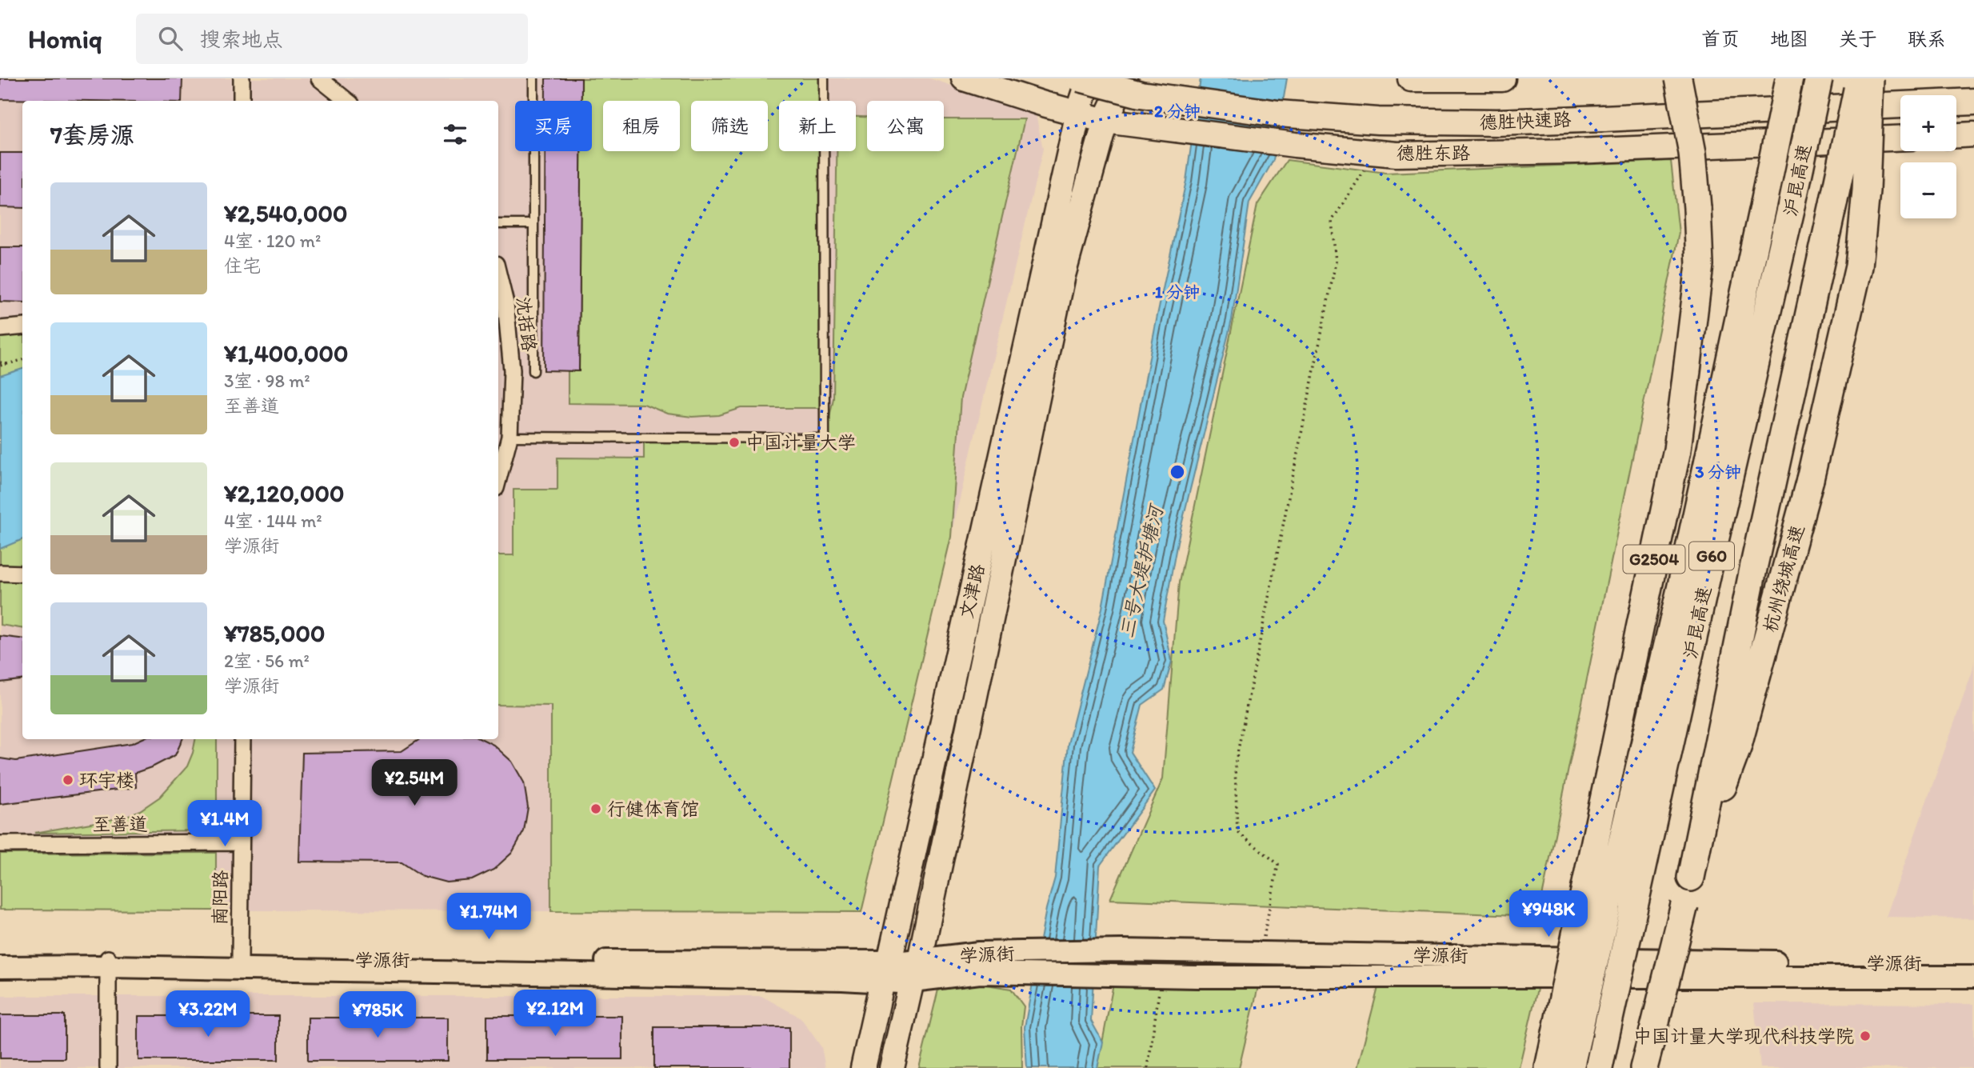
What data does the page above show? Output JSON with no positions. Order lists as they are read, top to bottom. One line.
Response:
{"streets":{"highway":["德胜快速路","沪昆高速","G60","G2504","杭州绕城高速"],"main road":["德胜东路","文津路","学源街"],"street":["沈括路","至善道","南阳路"]},"crossings":[["德胜东路","文津路"],["沪昆高速","G2504"],["文津路","学源街"],["至善道","南阳路"],["南阳路","学源街"]],"water":["三号大堤护塘河"],"places":["中国计量大学","环宇楼","行健体育馆","中国计量大学现代科技学院"],"page":{"header":"Homiq","search":"搜索地点","nav":["首页","地图","关于","联系"],"map_buttons":["+","−"],"chip":["买房","租房","筛选","新上","公寓"],"heading":"7套房源","list":[{"name":"¥2,540,000","note":"4室 · 120 m² · 住宅"},{"name":"¥1,400,000","note":"3室 · 98 m² · 至善道"},{"name":"¥2,120,000","note":"4室 · 144 m² · 学源街"},{"name":"¥785,000","note":"2室 · 56 m² · 学源街"}],"price":["¥2.54M","¥1.4M","¥948K","¥1.74M","¥2.12M","¥3.22M","¥785K"]},"rings":["2 分钟","1 分钟","3 分钟"]}
